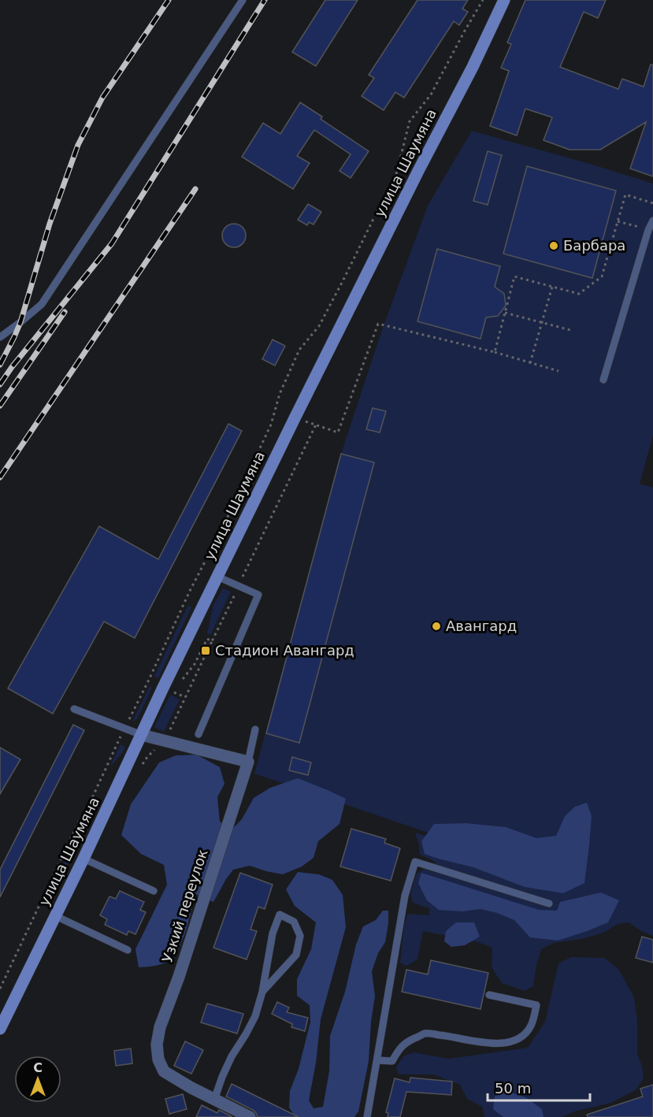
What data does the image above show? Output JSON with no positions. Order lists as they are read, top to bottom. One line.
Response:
{"streets":{"main road":["улица Шаумяна"],"street":["Узкий переулок"]},"places":{"other":["Барбара","Авангард"],"transit":["Стадион Авангард"]},"scale_bar":"50 m","north":"top"}
